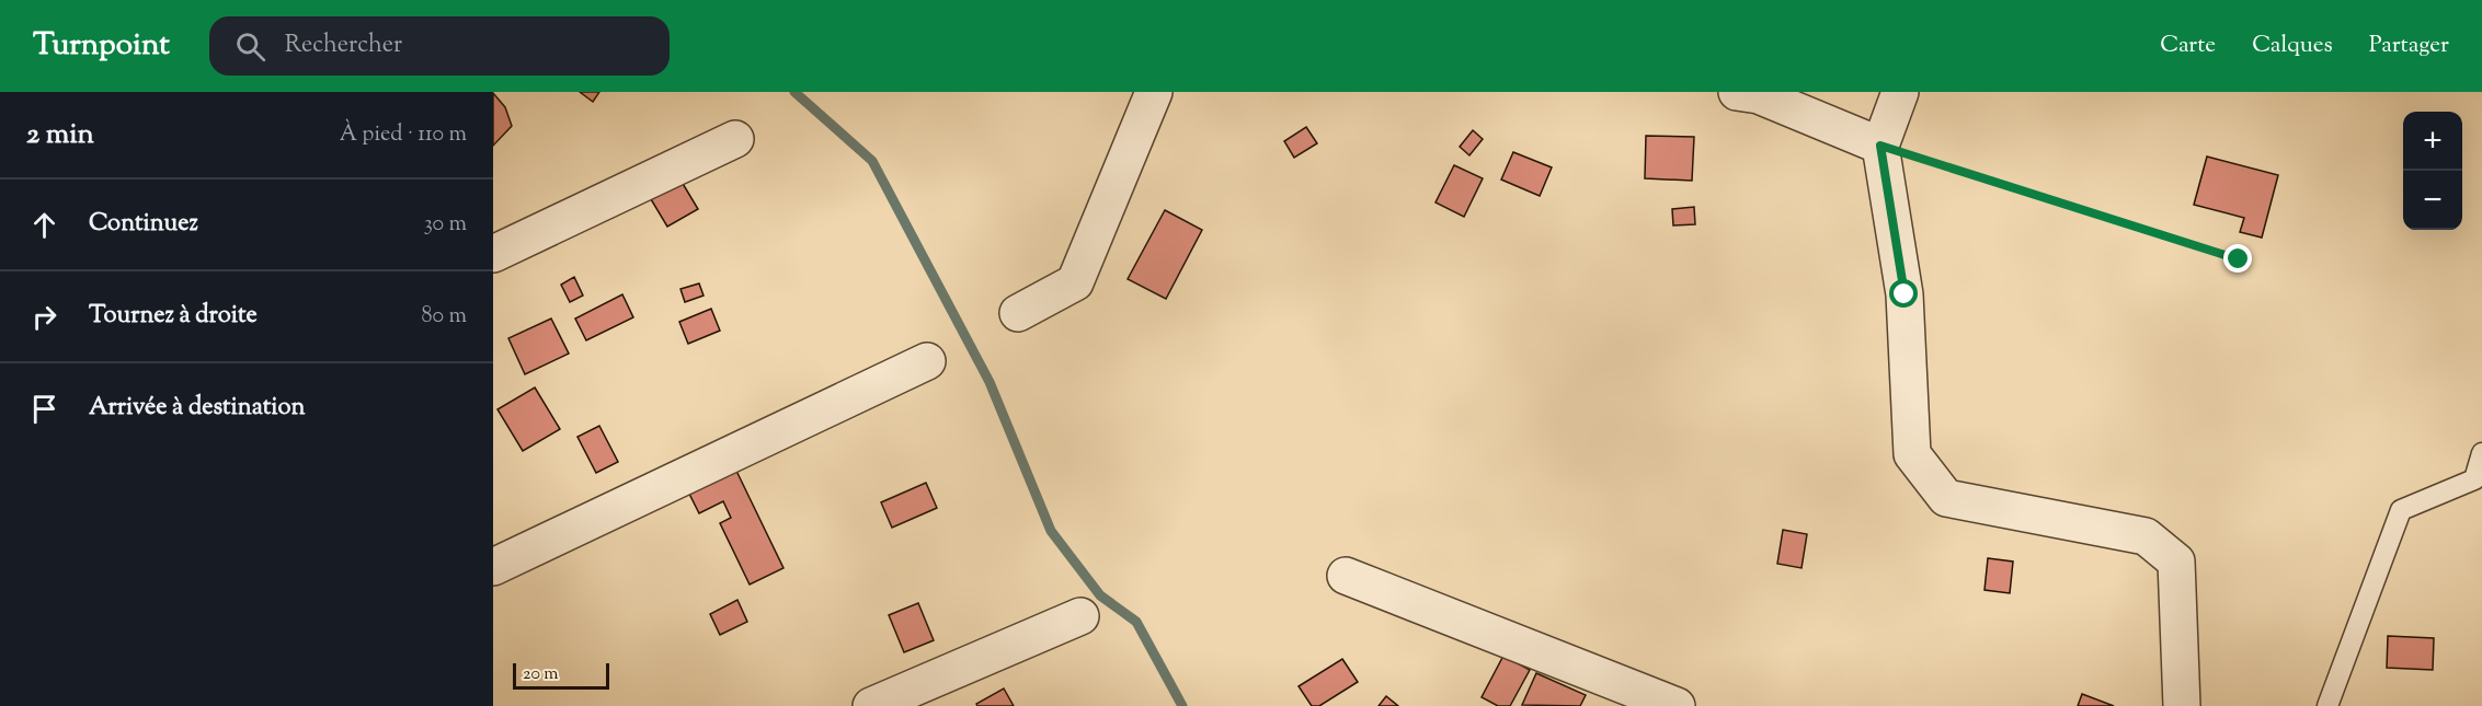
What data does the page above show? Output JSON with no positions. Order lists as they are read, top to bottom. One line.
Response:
{"scale_bar":"20 m","page":{"header":"Turnpoint","search":"Rechercher","nav":["Carte","Calques","Partager"],"heading":["2 min","À pied · 110 m"],"map_buttons":["+","−"],"list":[["Continuez","30 m"],["Tournez à droite","80 m"],"Arrivée à destination"],"scale":"20 m"}}
